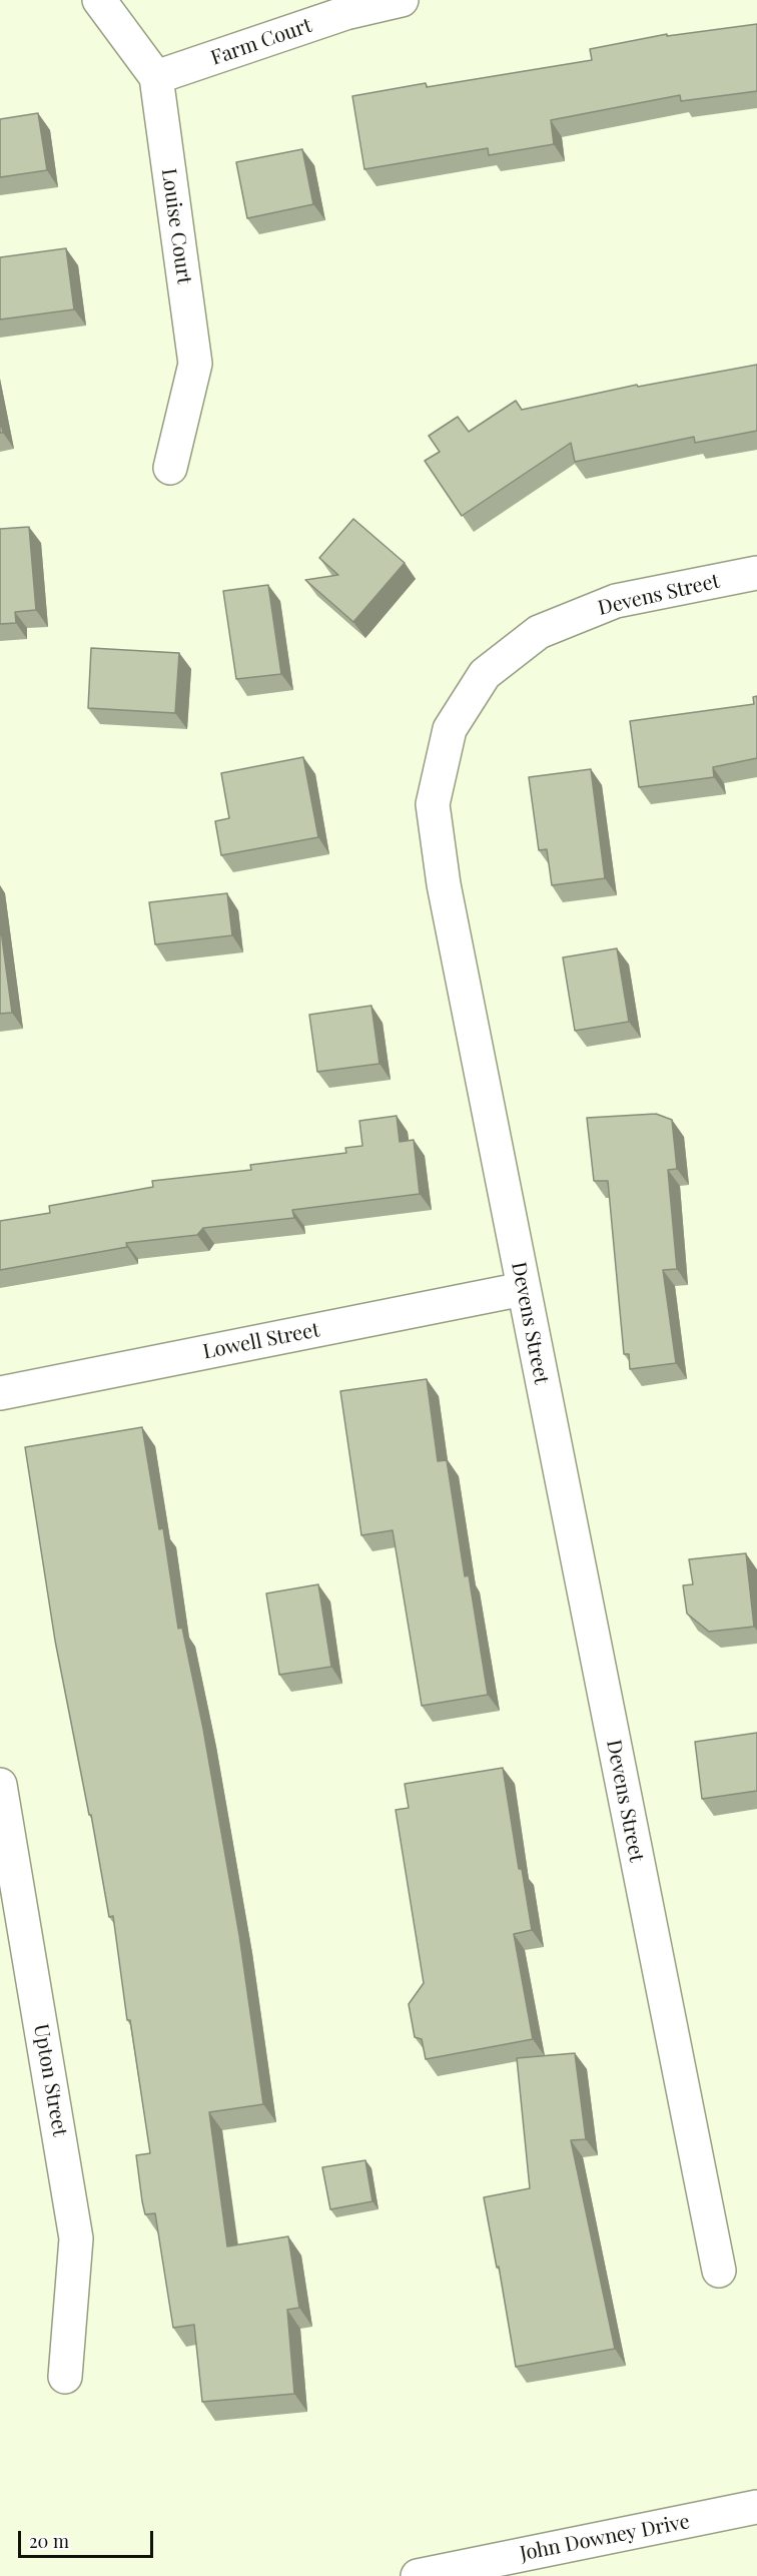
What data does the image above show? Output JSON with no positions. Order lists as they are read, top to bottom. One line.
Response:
{"streets":{"street":["Farm Court","Louise Court","Devens Street","Lowell Street","Upton Street","John Downey Drive"]},"crossings":[["Farm Court","Louise Court"],["Devens Street","Lowell Street"]],"scale_bar":"20 m"}
